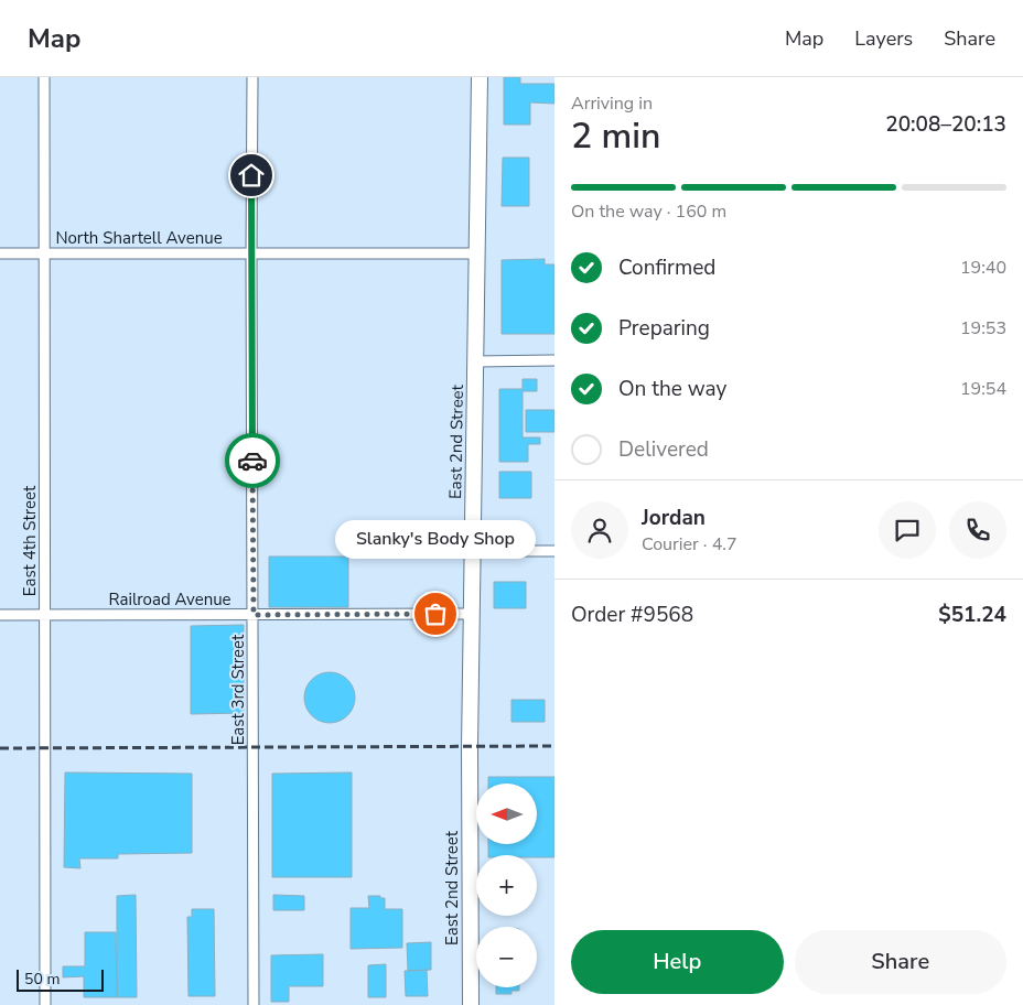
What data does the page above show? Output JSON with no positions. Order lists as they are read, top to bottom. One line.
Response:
{"streets":{"main road":["East 2nd Street"],"street":["North Shartell Avenue","East 4th Street","Railroad Avenue","East 3rd Street"]},"crossings":[["North Shartell Avenue","East 2nd Street"],["North Shartell Avenue","East 4th Street"],["North Shartell Avenue","East 3rd Street"],["East 2nd Street","Railroad Avenue"],["East 4th Street","Railroad Avenue"],["Railroad Avenue","East 3rd Street"]],"places":["Slanky's Body Shop"],"scale_bar":"50 m","north":"left","page":{"header":"Map","nav":["Map","Layers","Share"],"heading":["2 min","Arriving in","20:08–20:13"],"panel":["Jordan","Courier · 4.7","Order #9568","$51.24"],"bar":"On the way · 160 m","list":[["Confirmed","19:40"],["Preparing","19:53"],["On the way","19:54"],"Delivered"],"bubble":"Slanky's Body Shop","map_buttons":["+","−"],"buttons":["Help","Share"],"scale":"50 m"}}
